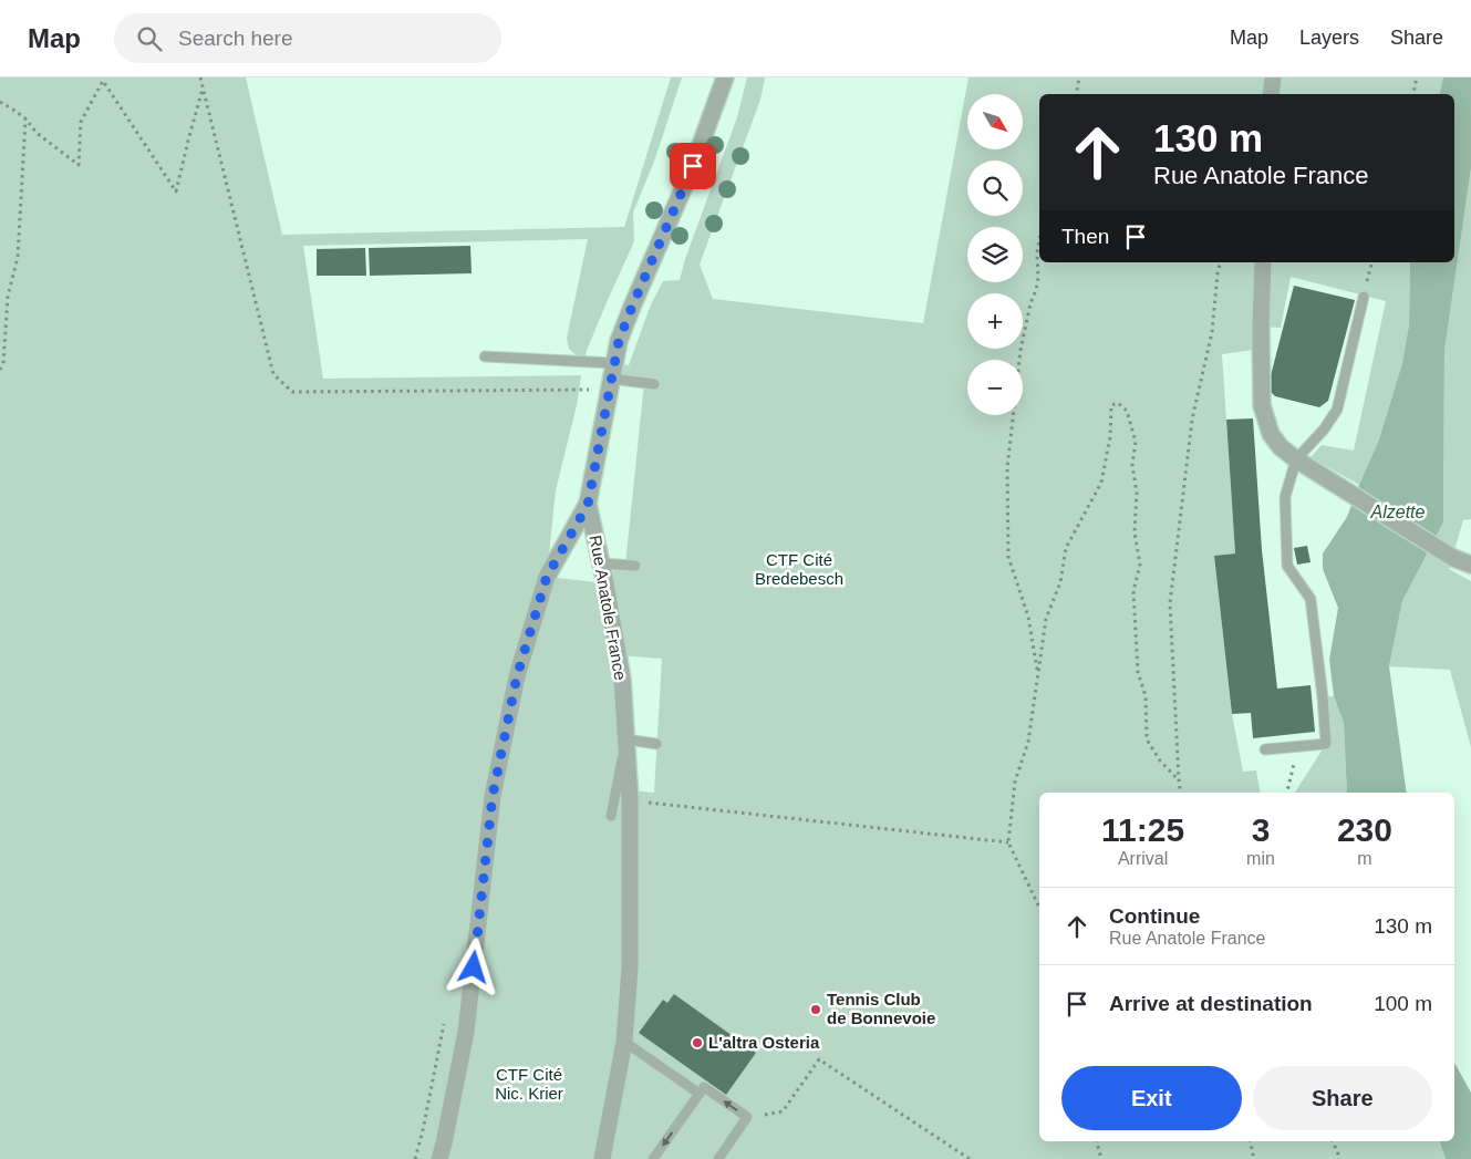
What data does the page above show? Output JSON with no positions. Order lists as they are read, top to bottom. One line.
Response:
{"streets":{"street":["Rue Anatole France"]},"water":["Alzette"],"parks":["CTF Cité Bredebesch","CTF Cité Nic. Krier"],"places":["Tennis Club de Bonnevoie","L'altra Osteria"],"north":"bottom right","page":{"header":"Map","search":"Search here","nav":["Map","Layers","Share"],"map_buttons":["+","−"],"turn":["130 m","Rue Anatole France"],"then":"Then","eta":["11:25","Arrival","3","min","230","m"],"list":[{"name":"Continue","note":"Rue Anatole France","value":"130 m"},{"name":"Arrive at destination","value":"100 m"}],"buttons":["Exit","Share"]}}
